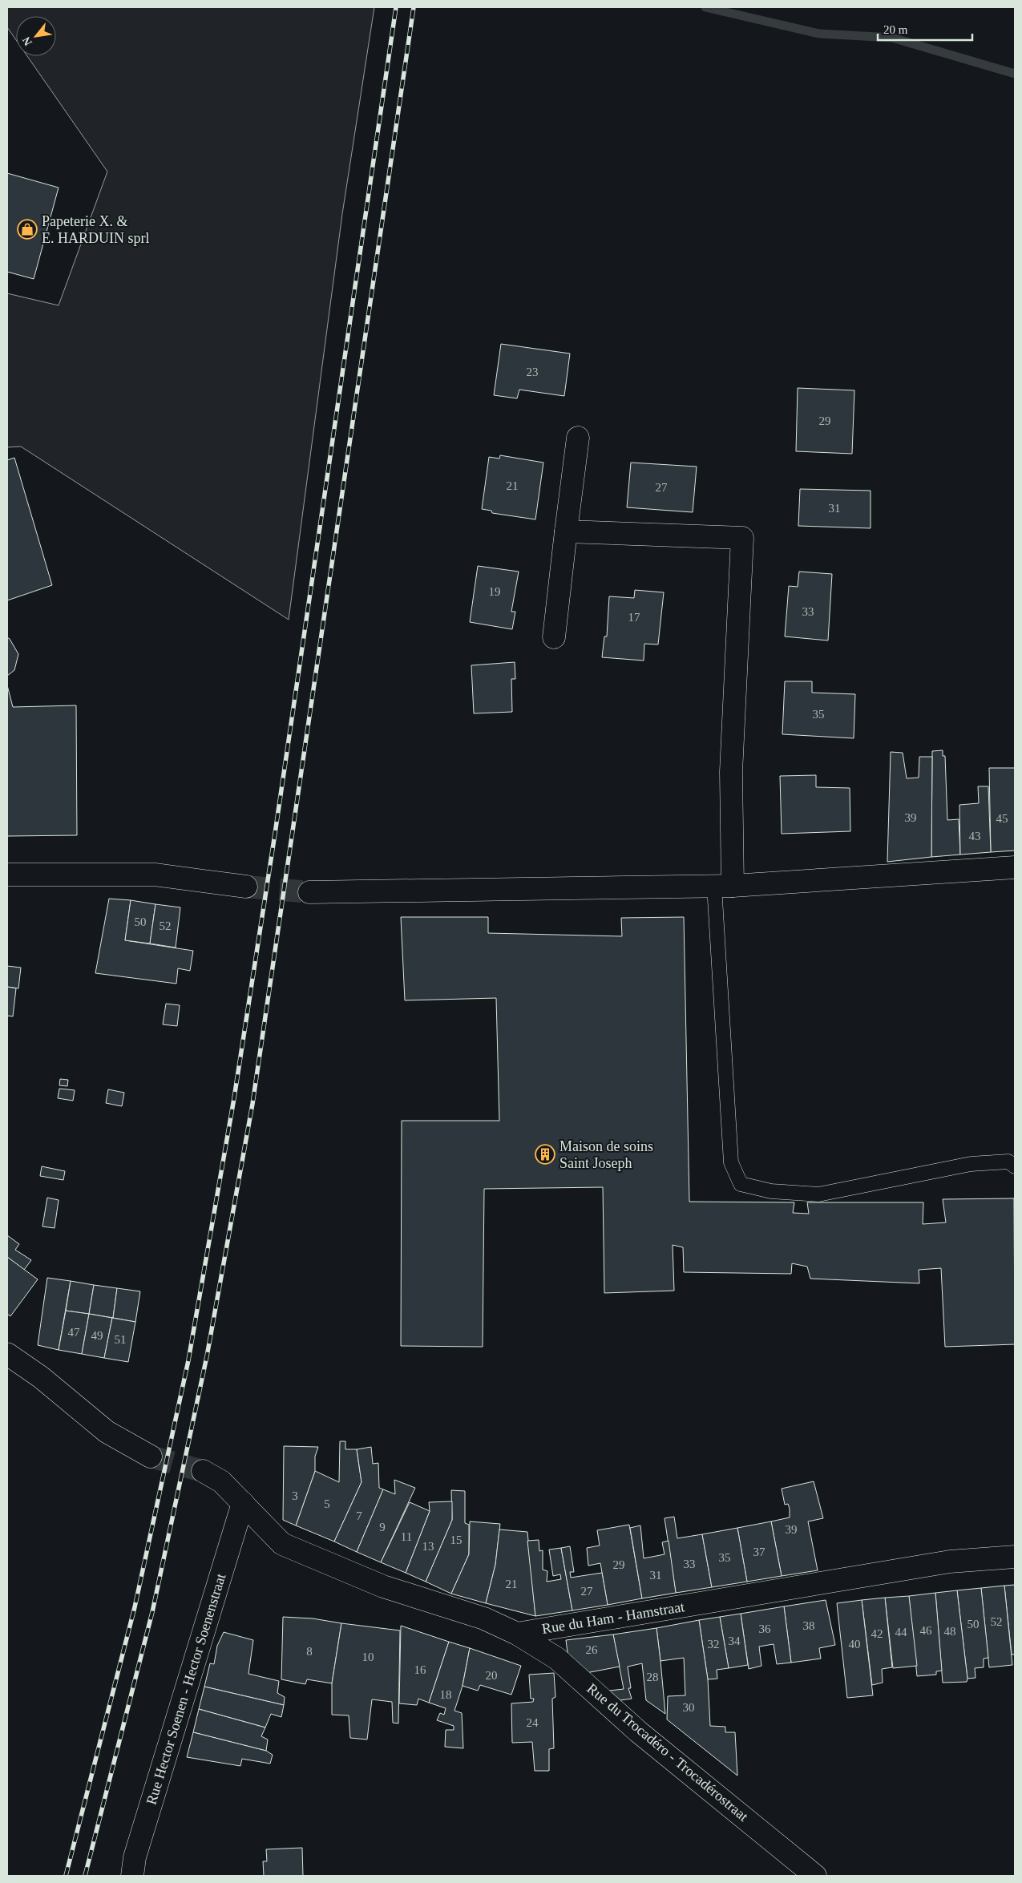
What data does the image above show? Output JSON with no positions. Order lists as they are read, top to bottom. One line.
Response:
{"streets":{"street":["Rue du Ham - Hamstraat","Rue Hector Soenen - Hector Soenenstraat","Rue du Trocadéro - Trocadérostraat"]},"crossings":[["Rue du Ham - Hamstraat","Rue du Trocadéro - Trocadérostraat"]],"places":{"shop":["Papeterie X. & E. HARDUIN sprl"],"building":["Maison de soins Saint Joseph"]},"house_numbers":["23","29","21","27","31","19","33","17","35","39","45","43","50","52","47","49","51","3","5","7","9","39","11","15","13","37","35","33","29","31","21","27","52","50","38","36","46","48","44","42","34","32","40","26","8","10","16","20","28","18","30","24"],"scale_bar":"20 m","north":"bottom left"}
